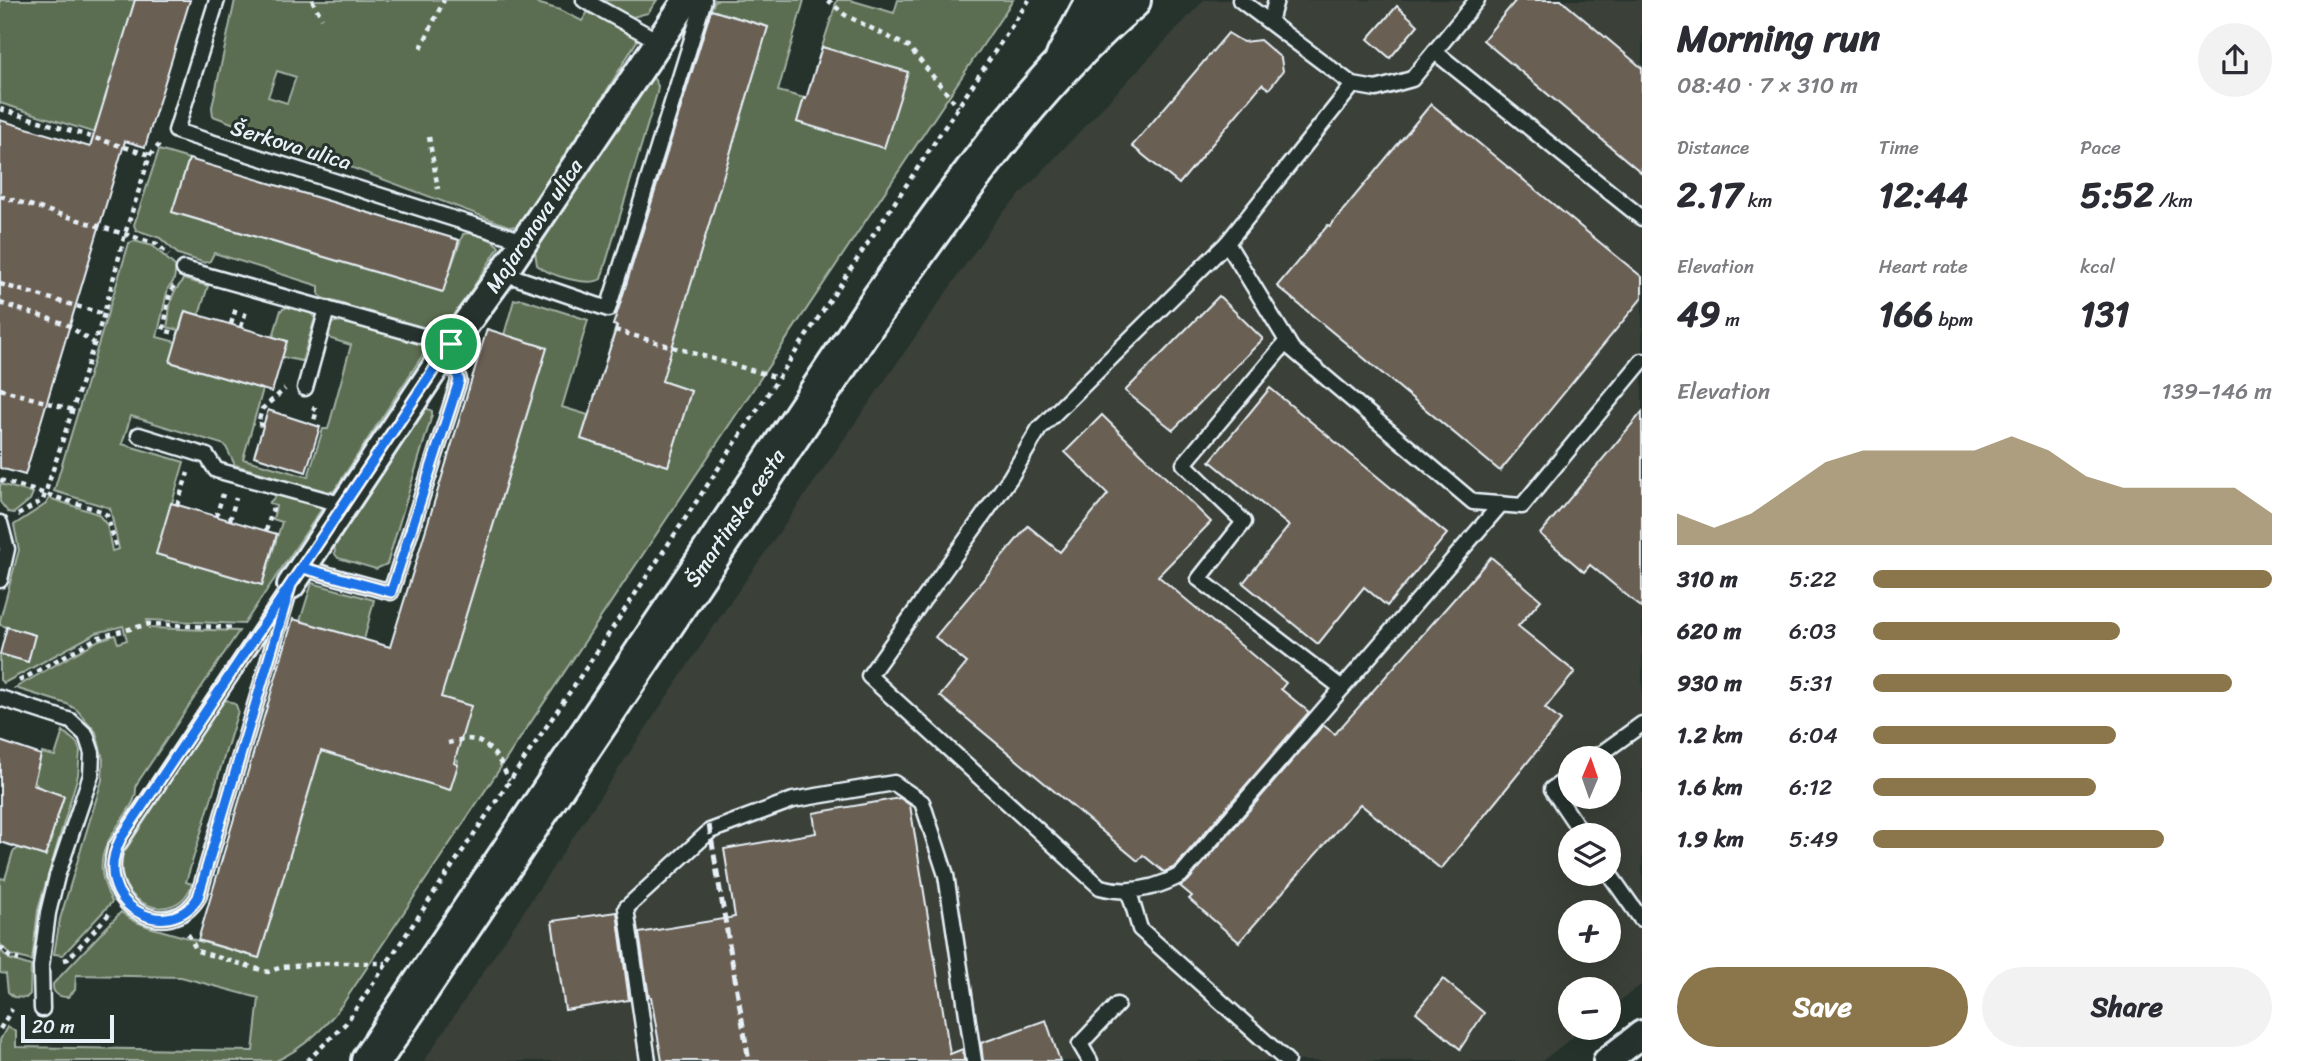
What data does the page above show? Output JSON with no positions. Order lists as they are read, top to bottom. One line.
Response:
{"streets":{"main road":["Šmartinska cesta"],"street":["Majaronova ulica"],"lane":["Šerkova ulica"]},"crossings":[["Šerkova ulica","Majaronova ulica"]],"scale_bar":"20 m","north":"top","page":{"heading":["Morning run","08:40 · 7 × 310 m"],"stats":[["Distance","2.17 km"],["Time","12:44"],["Pace","5:52 /km"],["Elevation","49 m"],["Heart rate","166 bpm"],["kcal","131"]],"chart":["Elevation","139–146 m"],"list":[{"name":"310 m","note":"5:22"},{"name":"620 m","note":"6:03"},{"name":"930 m","note":"5:31"},{"name":"1.2 km","note":"6:04"},{"name":"1.6 km","note":"6:12"},{"name":"1.9 km","note":"5:49"}],"map_buttons":["+","−"],"buttons":["Save","Share"],"scale":"20 m"}}
